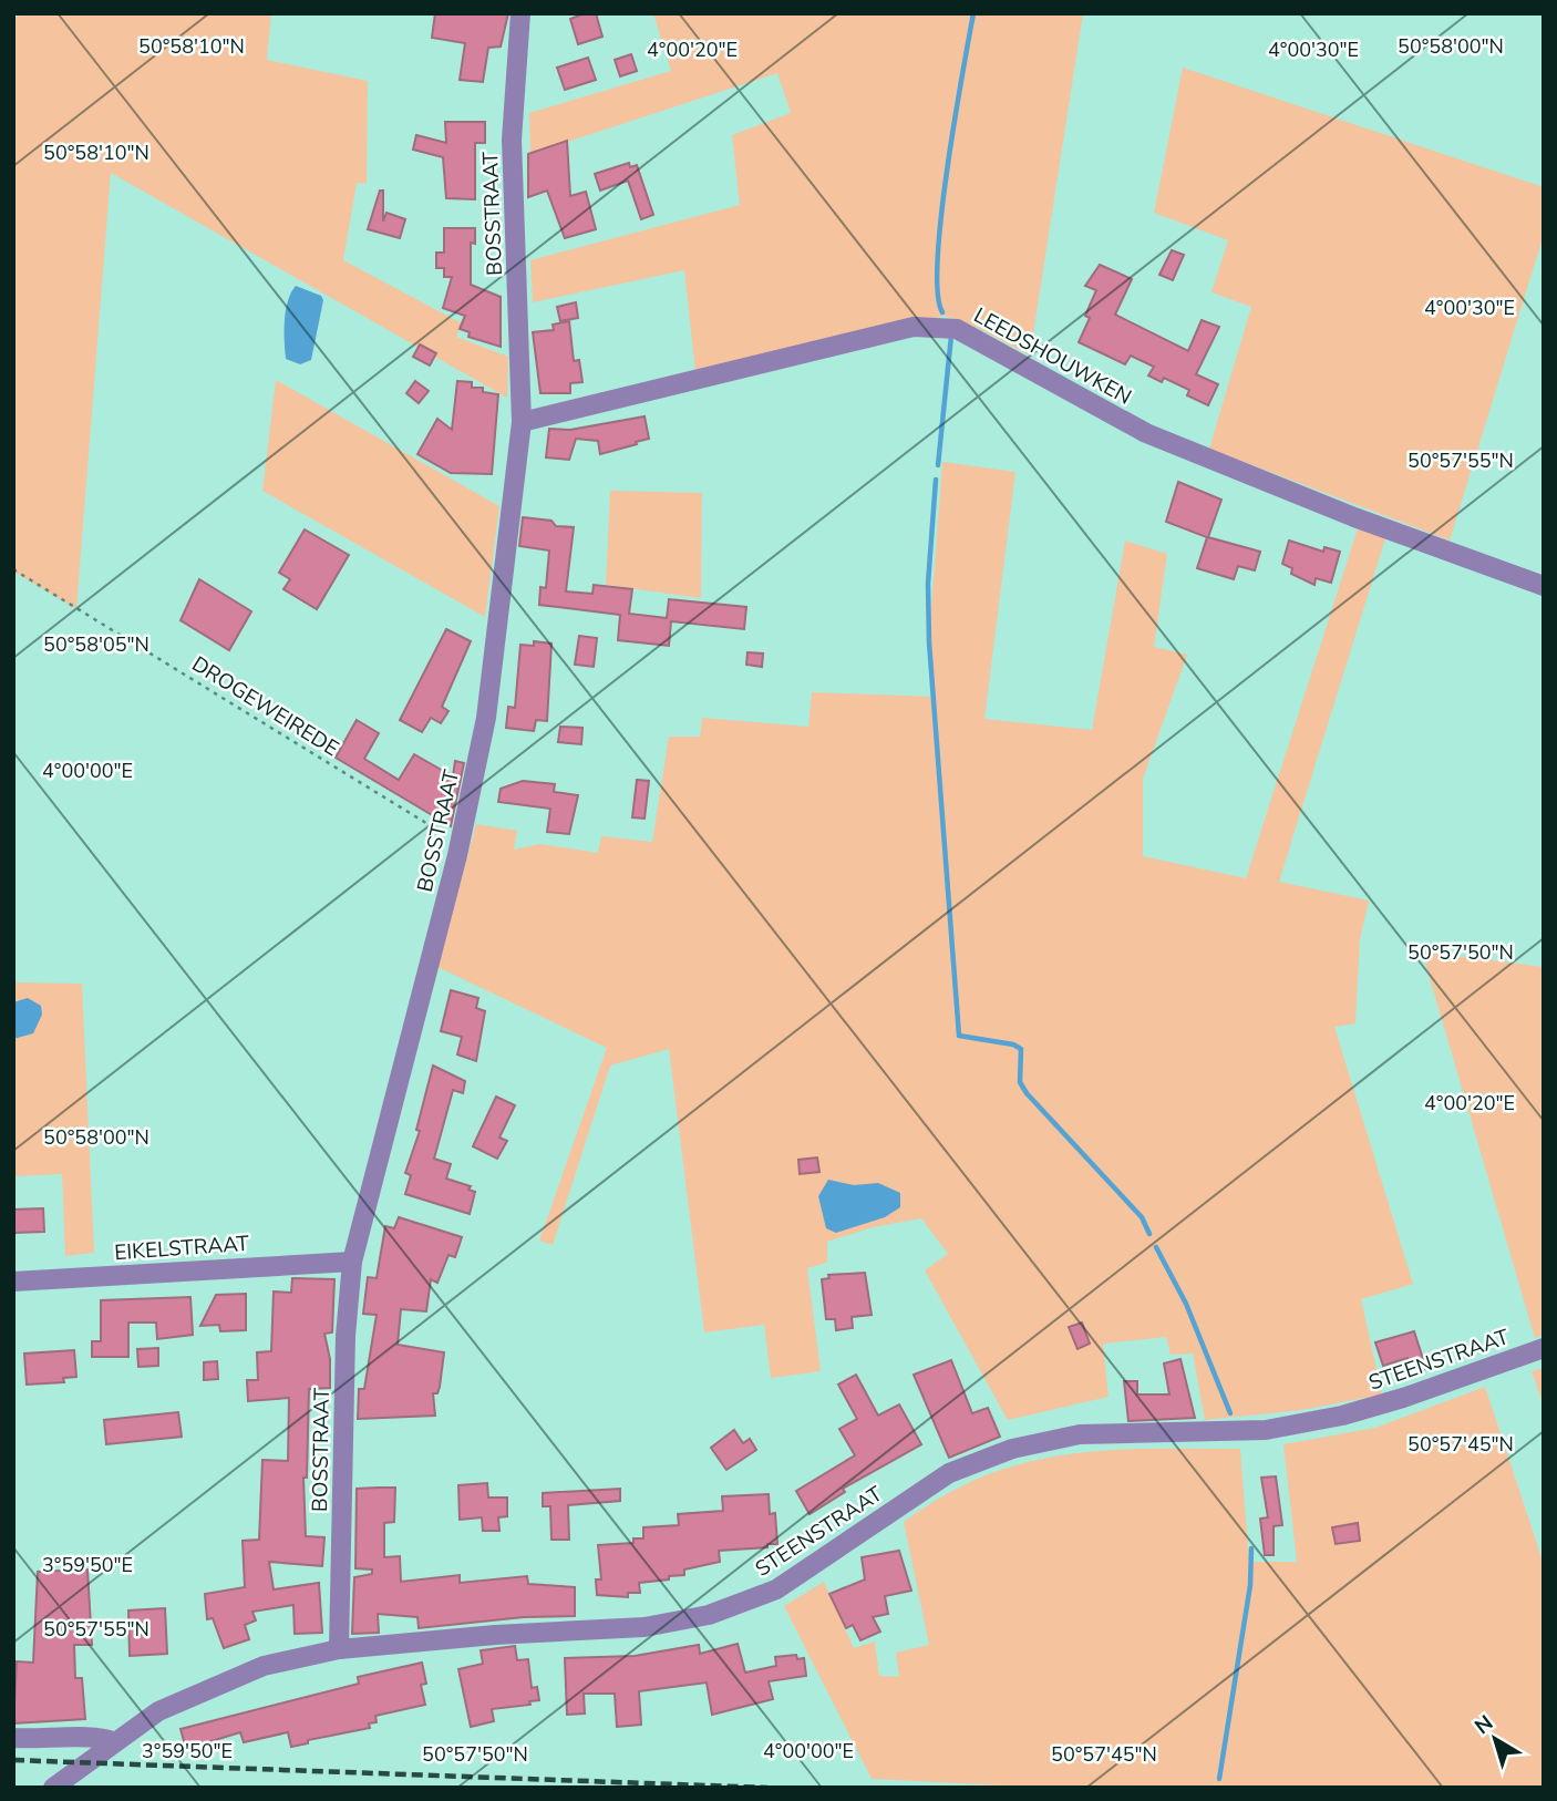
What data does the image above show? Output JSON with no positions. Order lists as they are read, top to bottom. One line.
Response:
{"streets":{"street":["BOSSTRAAT","LEEDSHOUWKEN","EIKELSTRAAT","STEENSTRAAT"],"path":["DROGEWEIREDE"]},"crossings":[["BOSSTRAAT","LEEDSHOUWKEN"],["BOSSTRAAT","DROGEWEIREDE"],["BOSSTRAAT","EIKELSTRAAT"],["BOSSTRAAT","STEENSTRAAT"]],"north":"top left","coordinates":["50°58'10\"N","50°58'00\"N","4°00'20\"E","4°00'30\"E","50°57'55\"N","50°58'05\"N","4°00'00\"E","50°57'50\"N","50°57'45\"N","3°59'50\"E"]}
